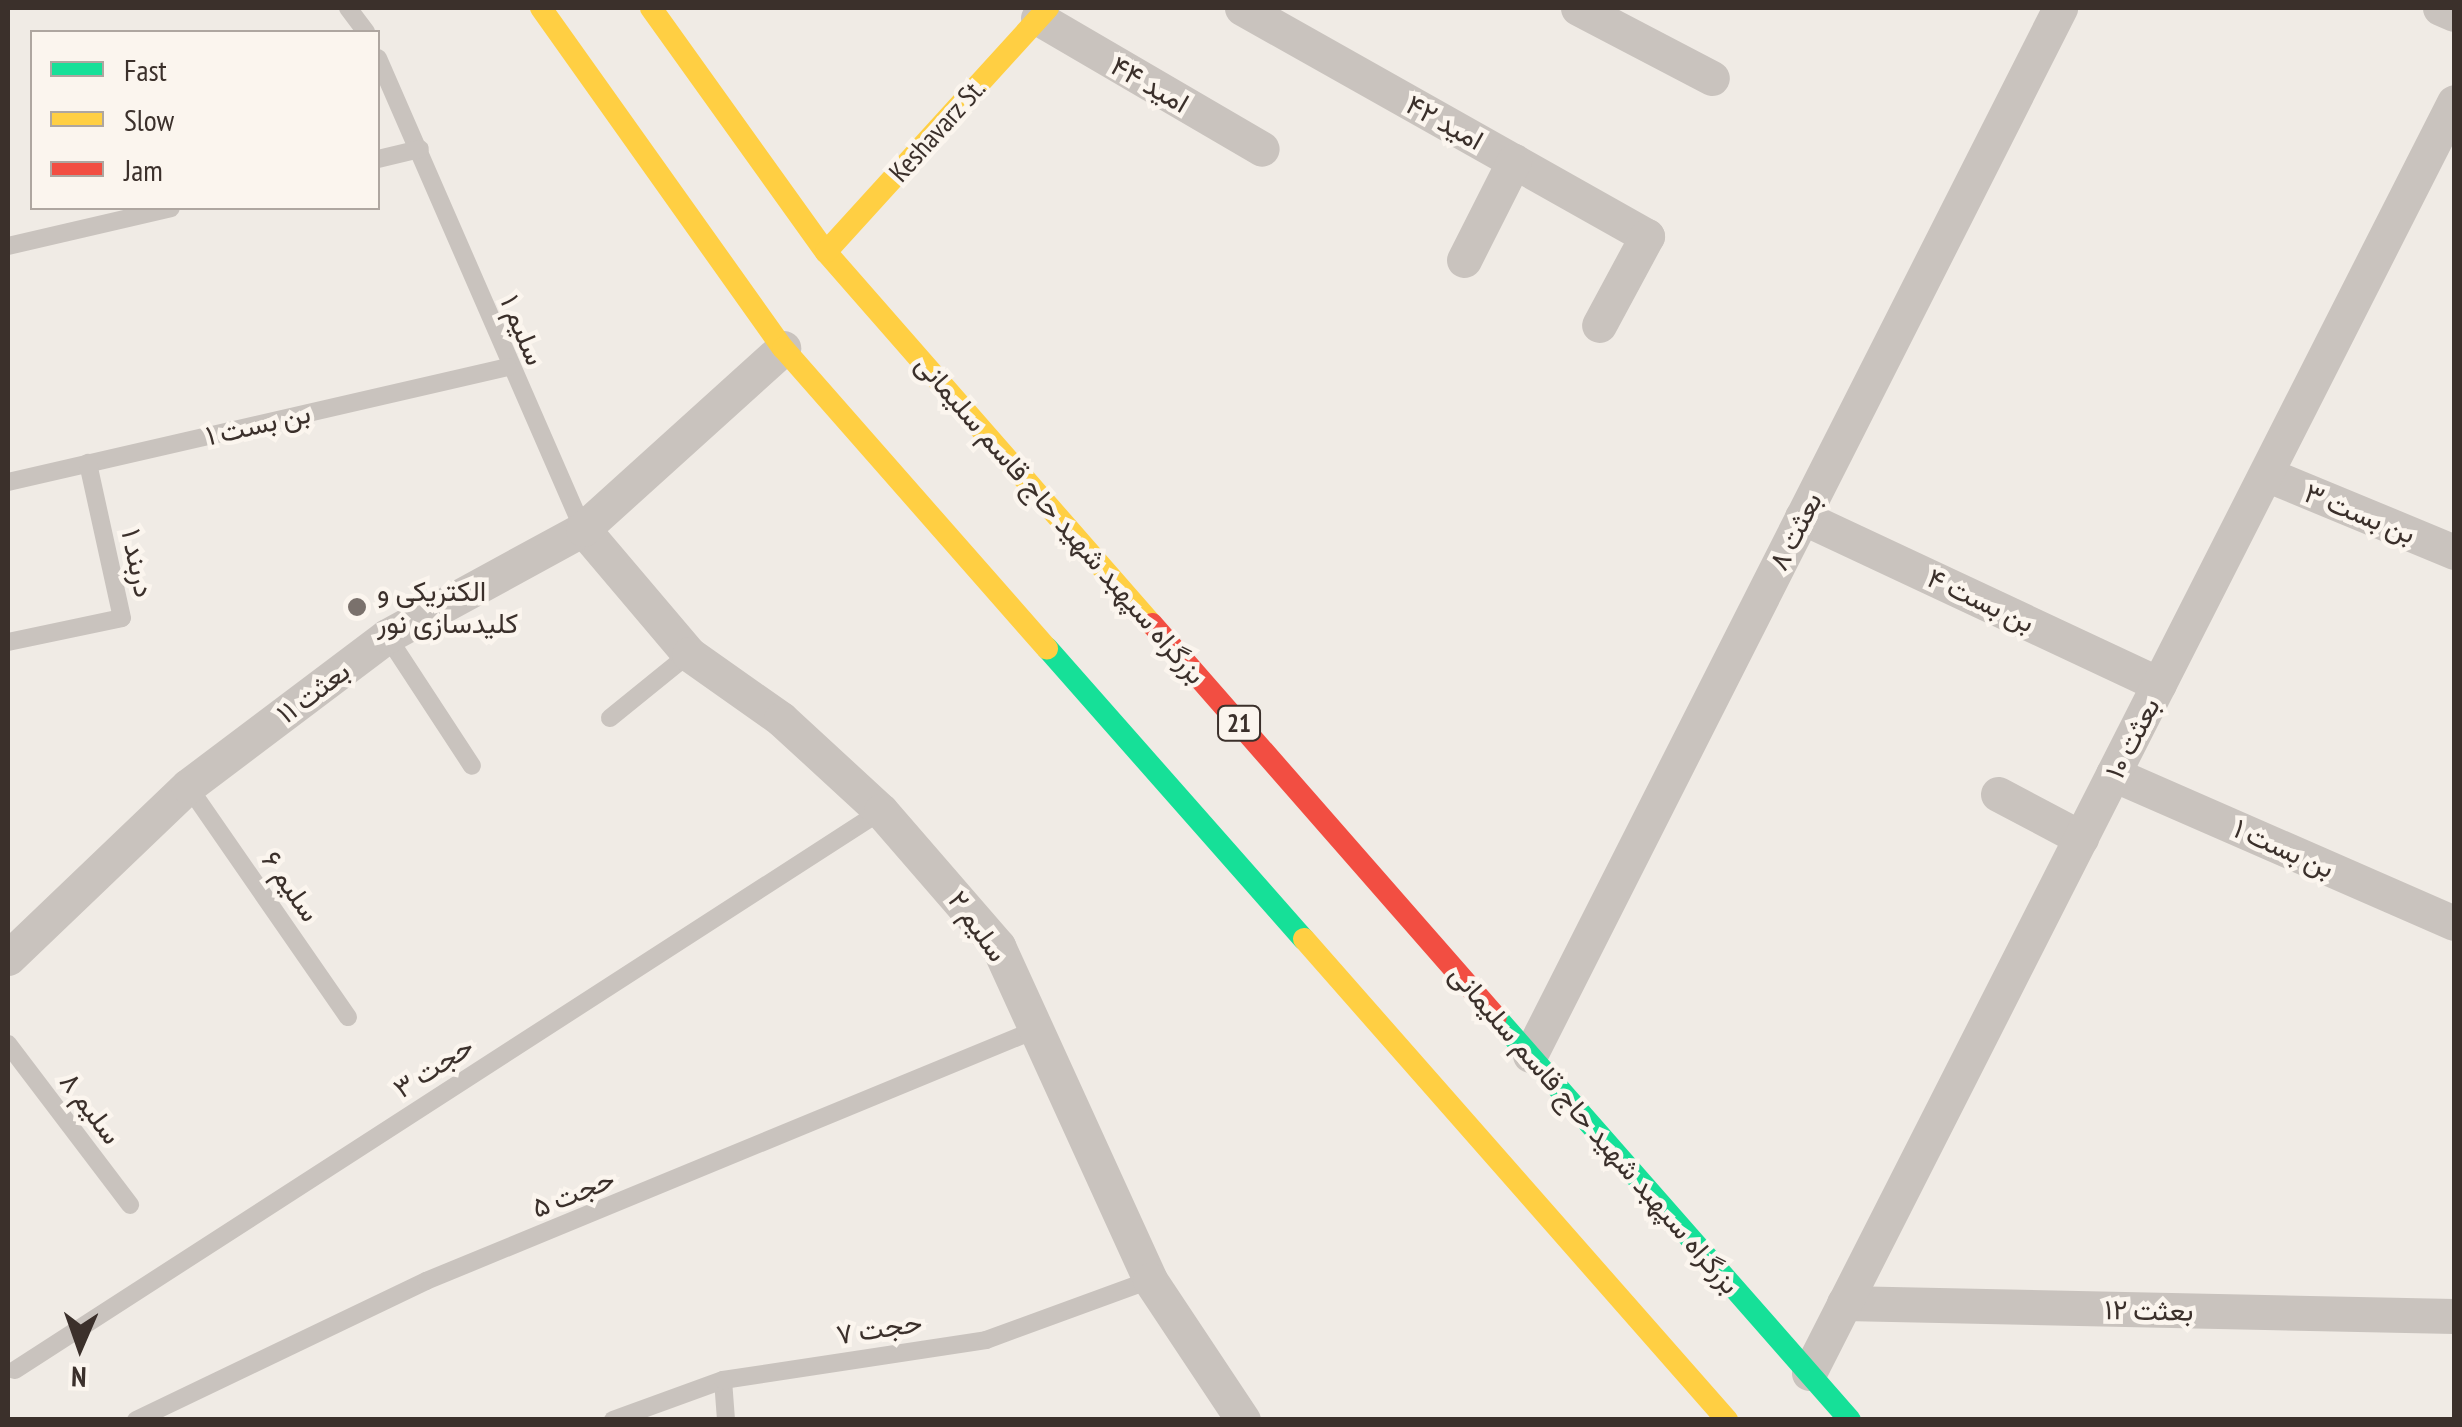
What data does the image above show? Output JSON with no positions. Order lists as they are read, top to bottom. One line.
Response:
{"streets":{"main road":["Keshavarz St.","بزرگراه سپهبد شهید حاج قاسم سلیمانی","21"],"street":["امید ۴۴","امید ۴۲","بن بست ۱","بن بست ۳","بعثت ۸","بن بست ۴","بعثت ۱۱","بعثت ۱۰","سلیم ۲","بعثت ۱۲"],"lane":["سلیم ۱","دربند ۱","سلیم ۶","حجت ۳","سلیم ۸","حجت ۵","حجت ۷"]},"crossings":[["امید ۴۴","Keshavarz St."],["Keshavarz St.","بزرگراه سپهبد شهید حاج قاسم سلیمانی"],["سلیم ۱","بن بست ۱"],["سلیم ۱","بعثت ۱۱"],["سلیم ۱","سلیم ۲"],["بن بست ۱","دربند ۱"],["بن بست ۱","بعثت ۱۰"],["بن بست ۳","بعثت ۱۰"],["بزرگراه سپهبد شهید حاج قاسم سلیمانی","بعثت ۸"],["بزرگراه سپهبد شهید حاج قاسم سلیمانی","بعثت ۱۰"],["بعثت ۸","بن بست ۴"],["بن بست ۴","بعثت ۱۰"],["بعثت ۱۱","سلیم ۶"],["بعثت ۱۱","سلیم ۲"],["بعثت ۱۰","بعثت ۱۲"],["سلیم ۲","حجت ۳"],["سلیم ۲","حجت ۵"],["سلیم ۲","حجت ۷"]],"places":["الکتریکی و کلیدسازی نور"],"legend":["Fast","Slow","Jam"],"north":"bottom"}
